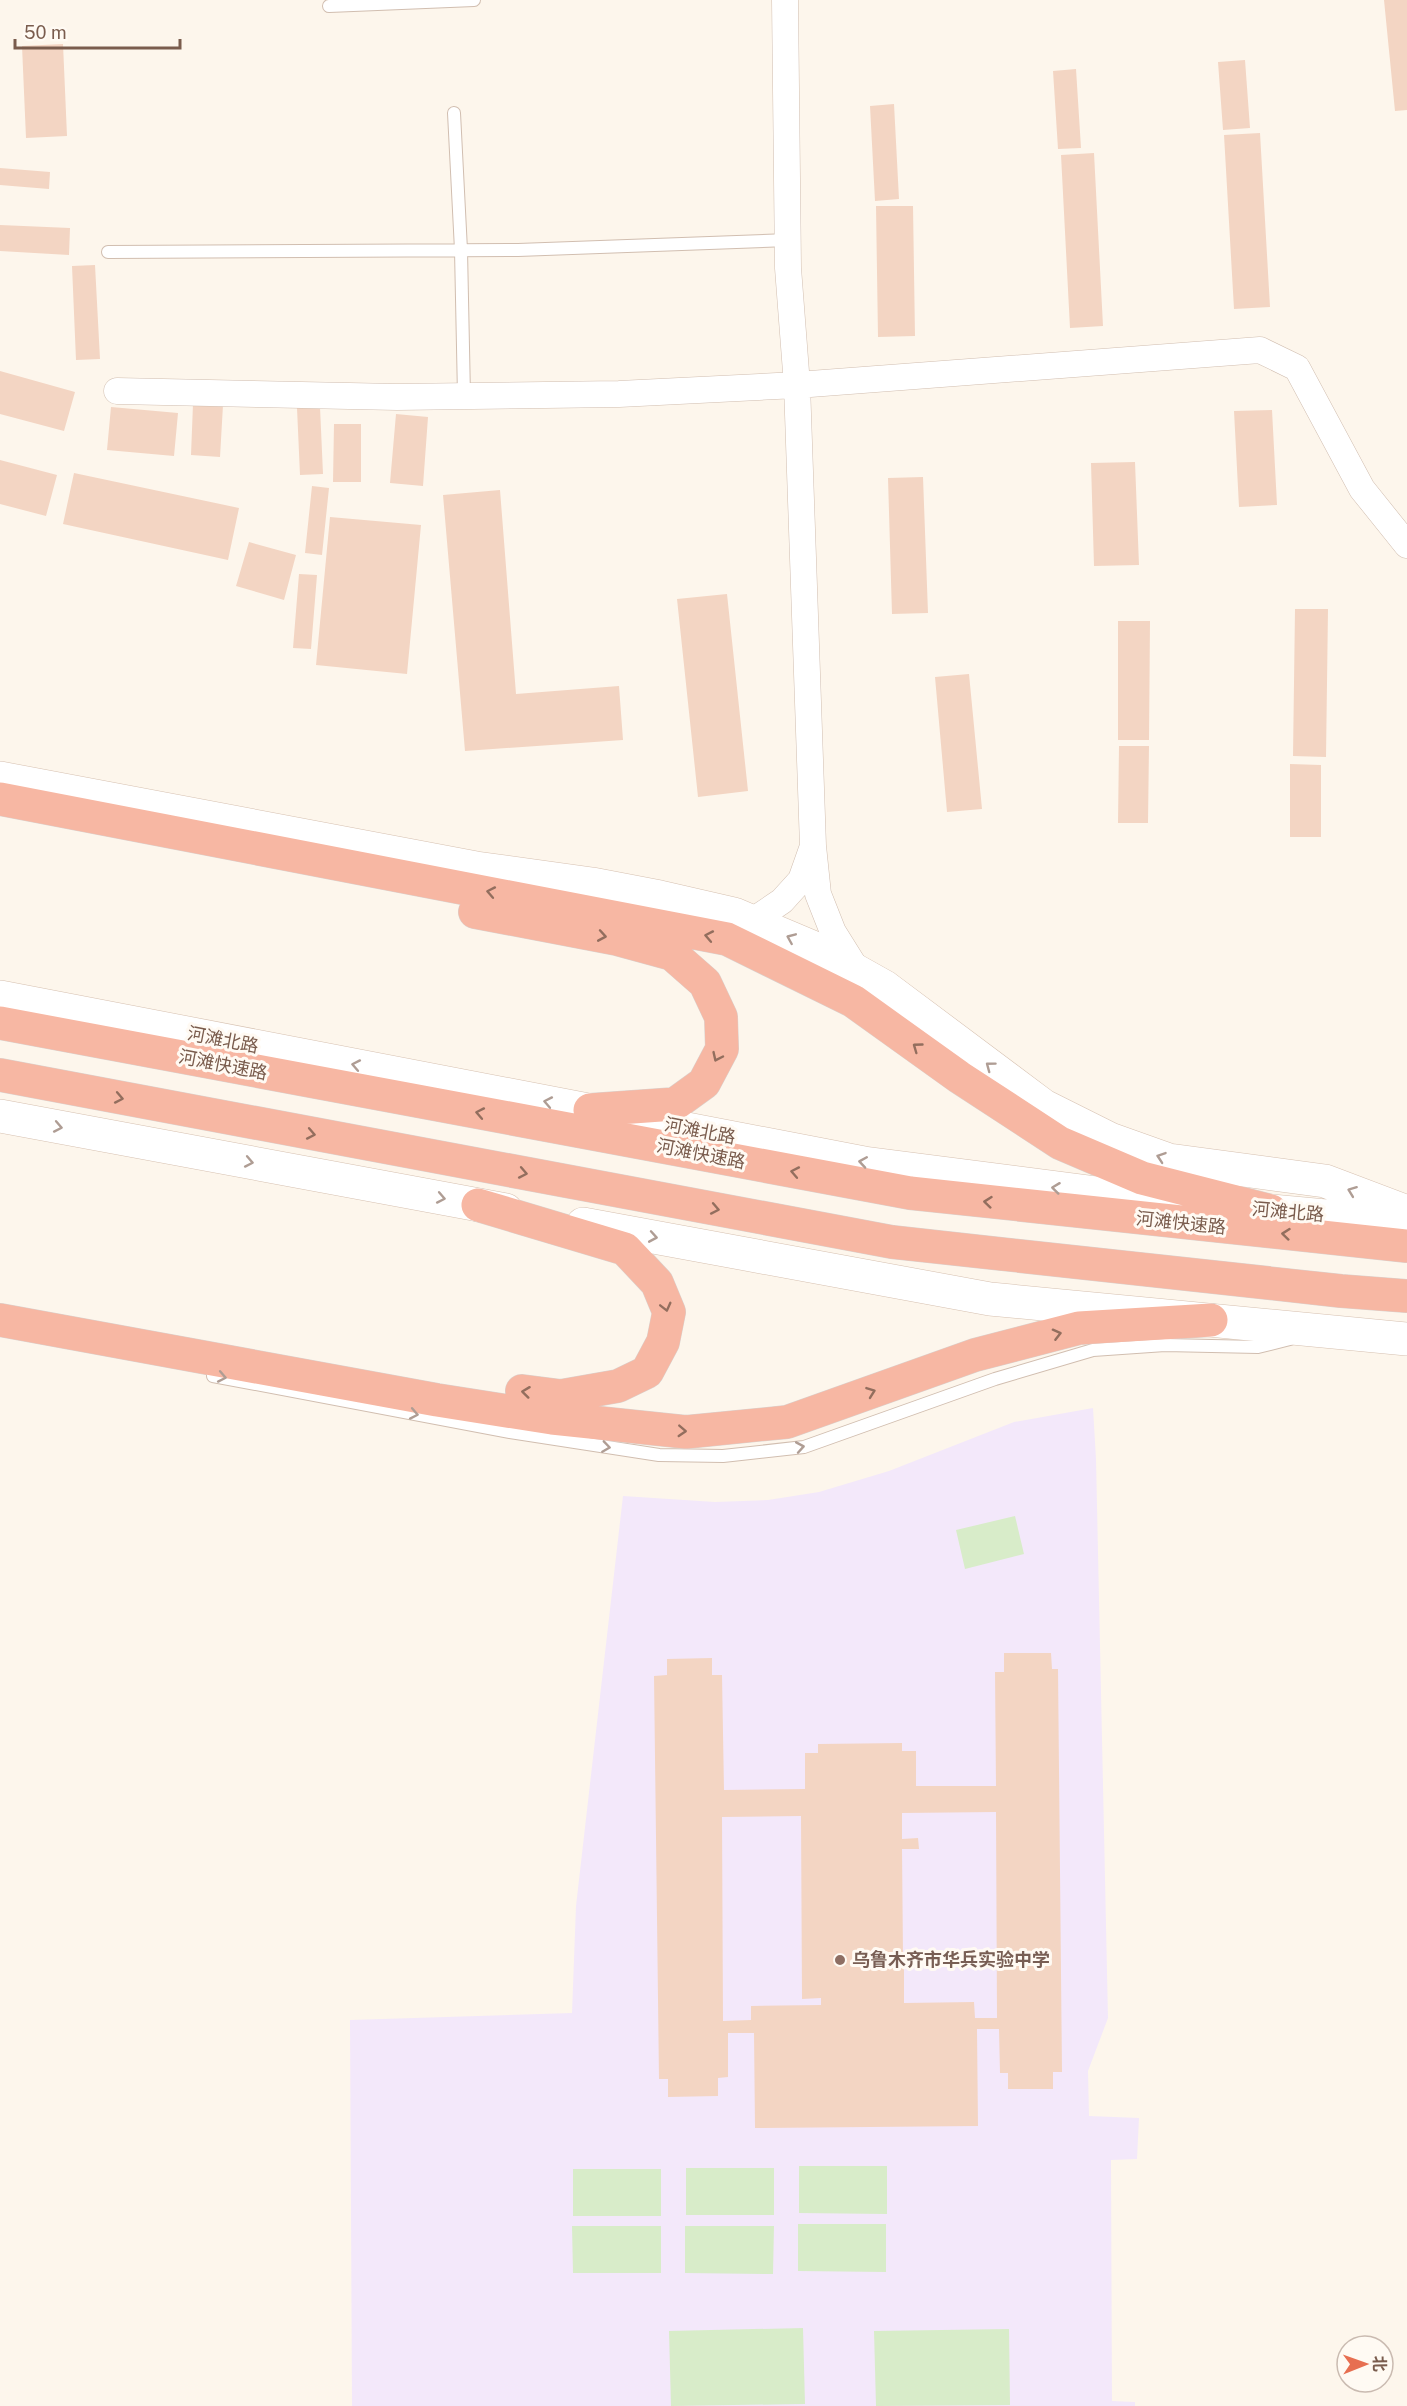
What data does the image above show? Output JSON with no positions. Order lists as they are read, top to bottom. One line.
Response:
{"streets":{"highway":["河滩快速路"],"street":["河滩北路"]},"places":["乌鲁木齐市华兵实验中学"],"scale_bar":"50 m","north":"right"}
